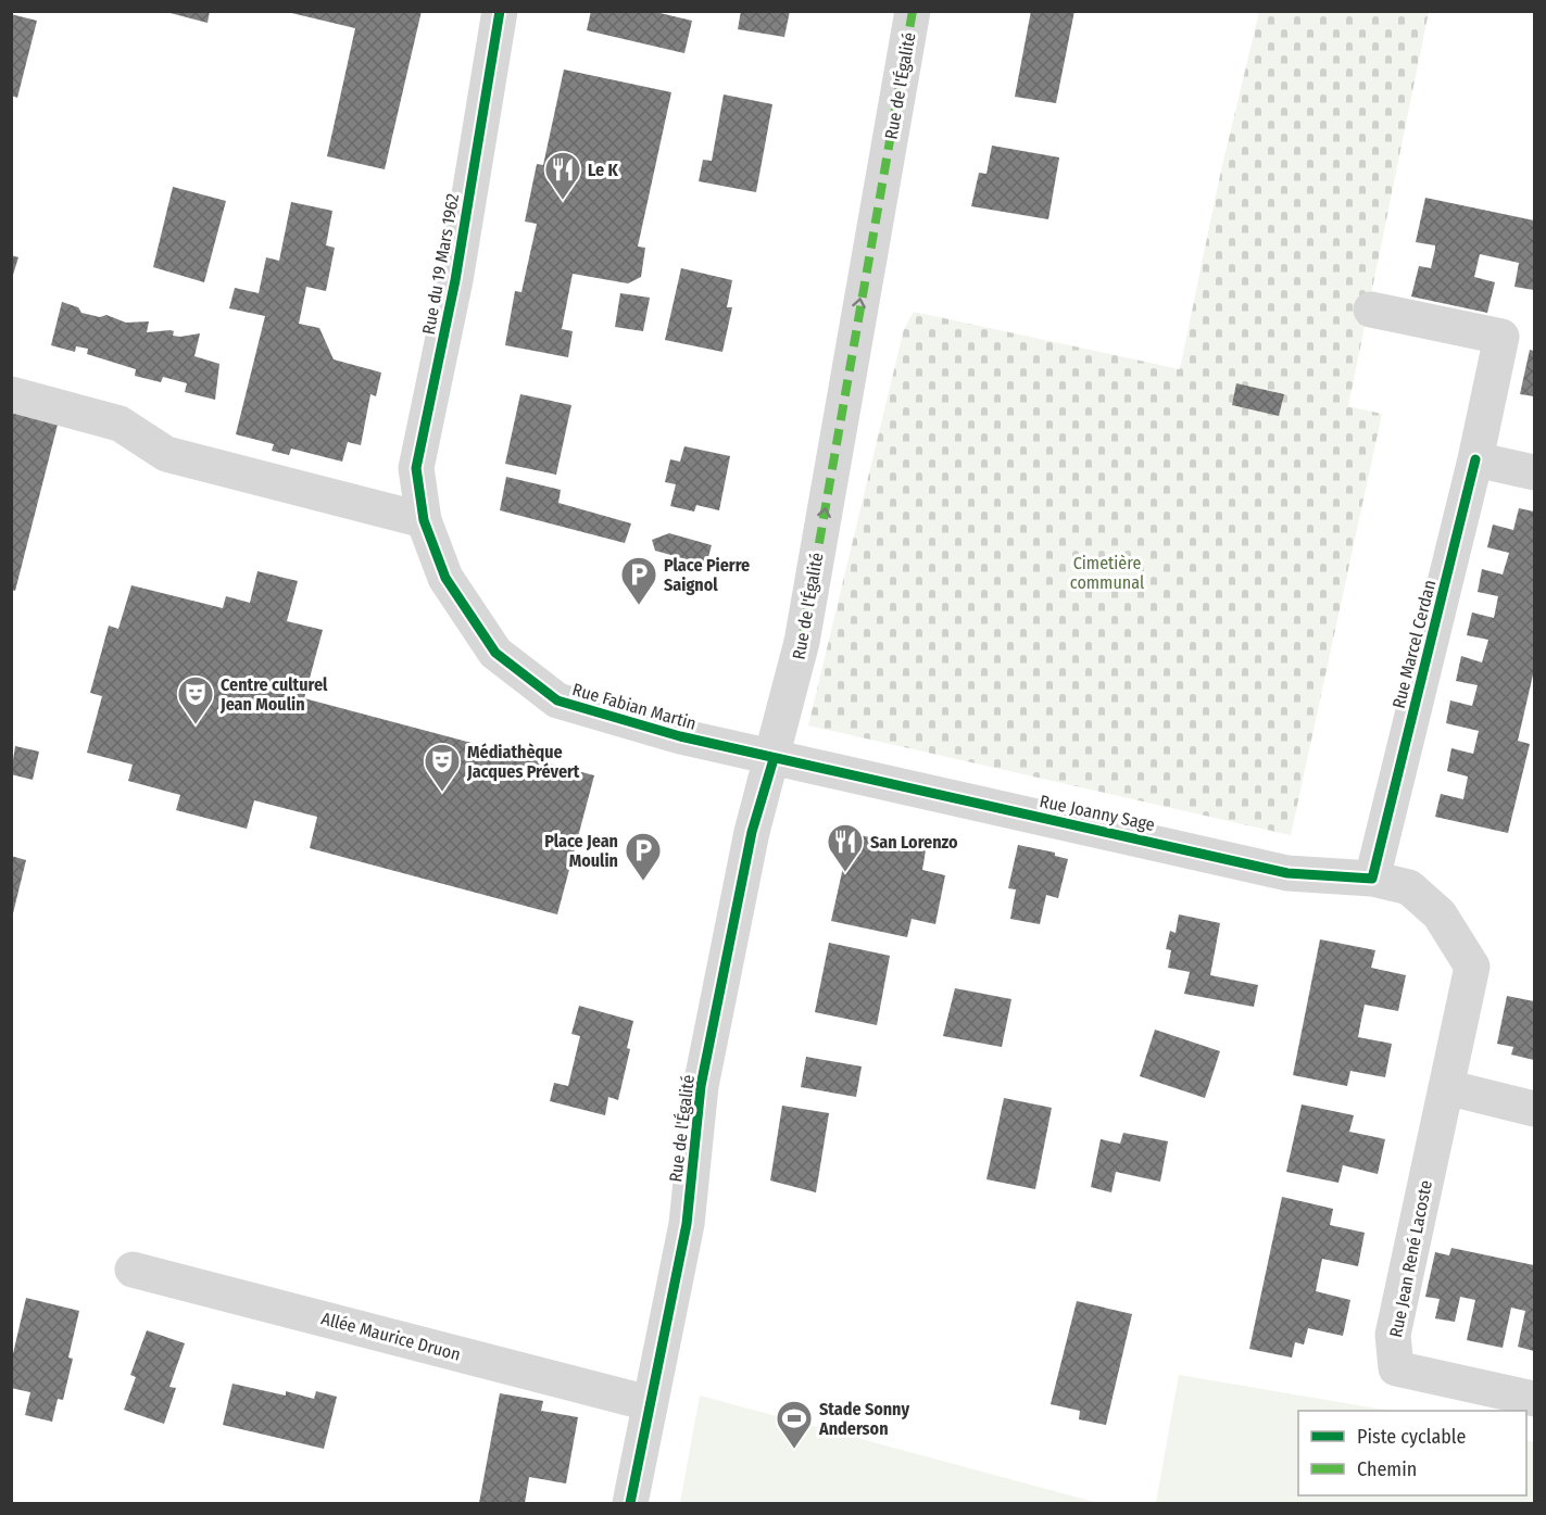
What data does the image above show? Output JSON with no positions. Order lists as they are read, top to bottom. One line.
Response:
{"streets":{"street":["Rue de l'Égalité","Rue du 19 Mars 1962","Rue Marcel Cerdan","Rue Fabian Martin","Rue Joanny Sage","Rue Jean René Lacoste","Allée Maurice Druon"]},"crossings":[["Rue de l'Égalité","Rue Fabian Martin"],["Rue de l'Égalité","Rue Joanny Sage"],["Rue de l'Égalité","Allée Maurice Druon"],["Rue du 19 Mars 1962","Rue Fabian Martin"],["Rue Marcel Cerdan","Rue Joanny Sage"],["Rue Marcel Cerdan","Rue Jean René Lacoste"],["Rue Fabian Martin","Rue Joanny Sage"],["Rue Joanny Sage","Rue Jean René Lacoste"]],"one_way":["Rue de l'Égalité"],"parks":["Cimetière communal"],"places":{"restaurant":["Le K","San Lorenzo"],"parking":["Place Pierre Saignol","Place Jean Moulin"],"theatre":["Centre culturel Jean Moulin","Médiathèque Jacques Prévert"],"sports":["Stade Sonny Anderson"]},"legend":["Piste cyclable","Chemin"]}
